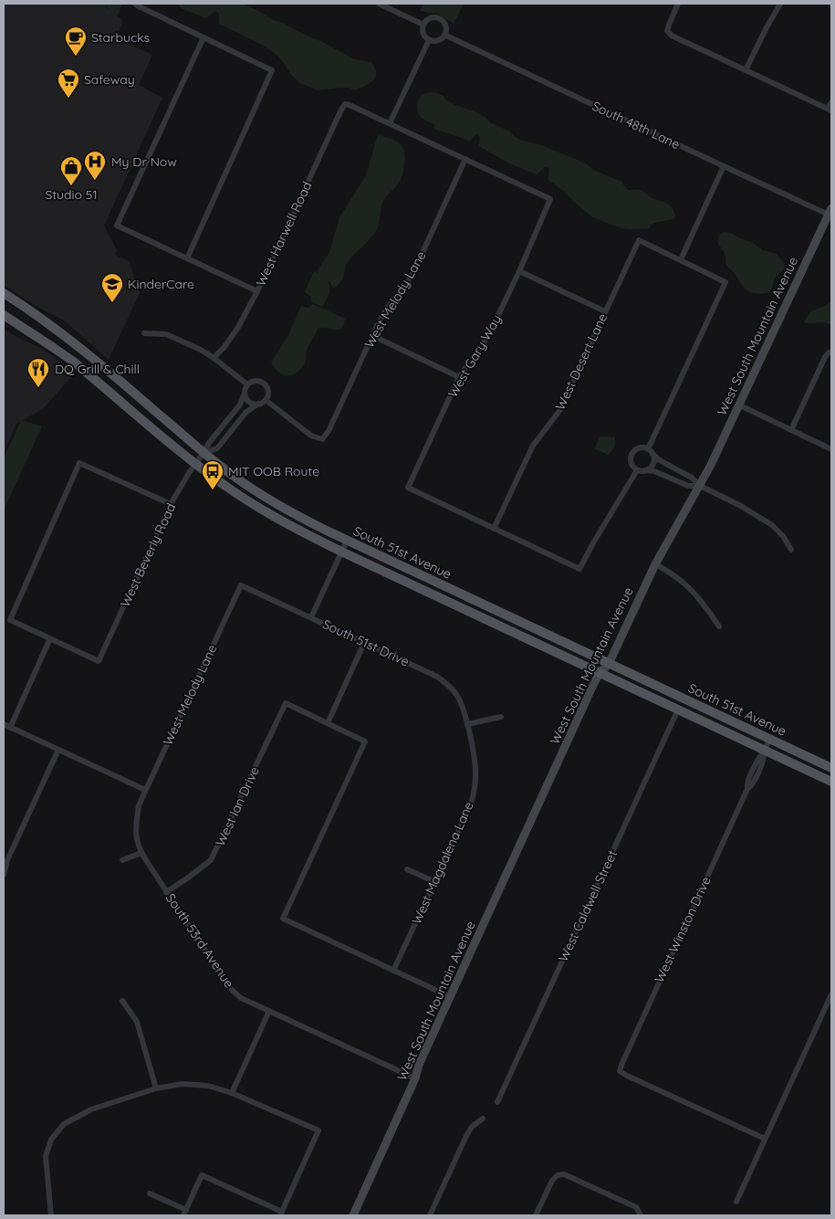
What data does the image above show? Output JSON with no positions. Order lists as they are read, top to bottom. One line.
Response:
{"streets":{"main road":["South 51st Avenue"],"street":["South 48th Lane","West Harwell Road","West Melody Lane","West South Mountain Avenue","West Gary Way","West Desert Lane","West Beverly Road","South 51st Drive","West Ian Drive","West Magdalena Lane","West Caldwell Street","West Winston Drive","South 53rd Avenue"]},"crossings":[["South 48th Lane","West South Mountain Avenue"],["West Melody Lane","West Gary Way"],["West Melody Lane","West Beverly Road"],["West Melody Lane","South 51st Drive"],["West Melody Lane","South 53rd Avenue"],["West South Mountain Avenue","South 51st Avenue"],["West South Mountain Avenue","South 53rd Avenue"],["West Gary Way","West Desert Lane"],["South 51st Avenue","West Beverly Road"],["South 51st Avenue","West Caldwell Street"],["South 51st Avenue","West Winston Drive"],["South 51st Drive","West Magdalena Lane"],["West Ian Drive","South 53rd Avenue"]],"places":{"cafe":["Starbucks"],"supermarket":["Safeway"],"hospital":["My Dr Now"],"shop":["Studio 51"],"school or university":["KinderCare"],"restaurant":["DQ Grill & Chill"],"bus stop":["MIT OOB Route"]}}
